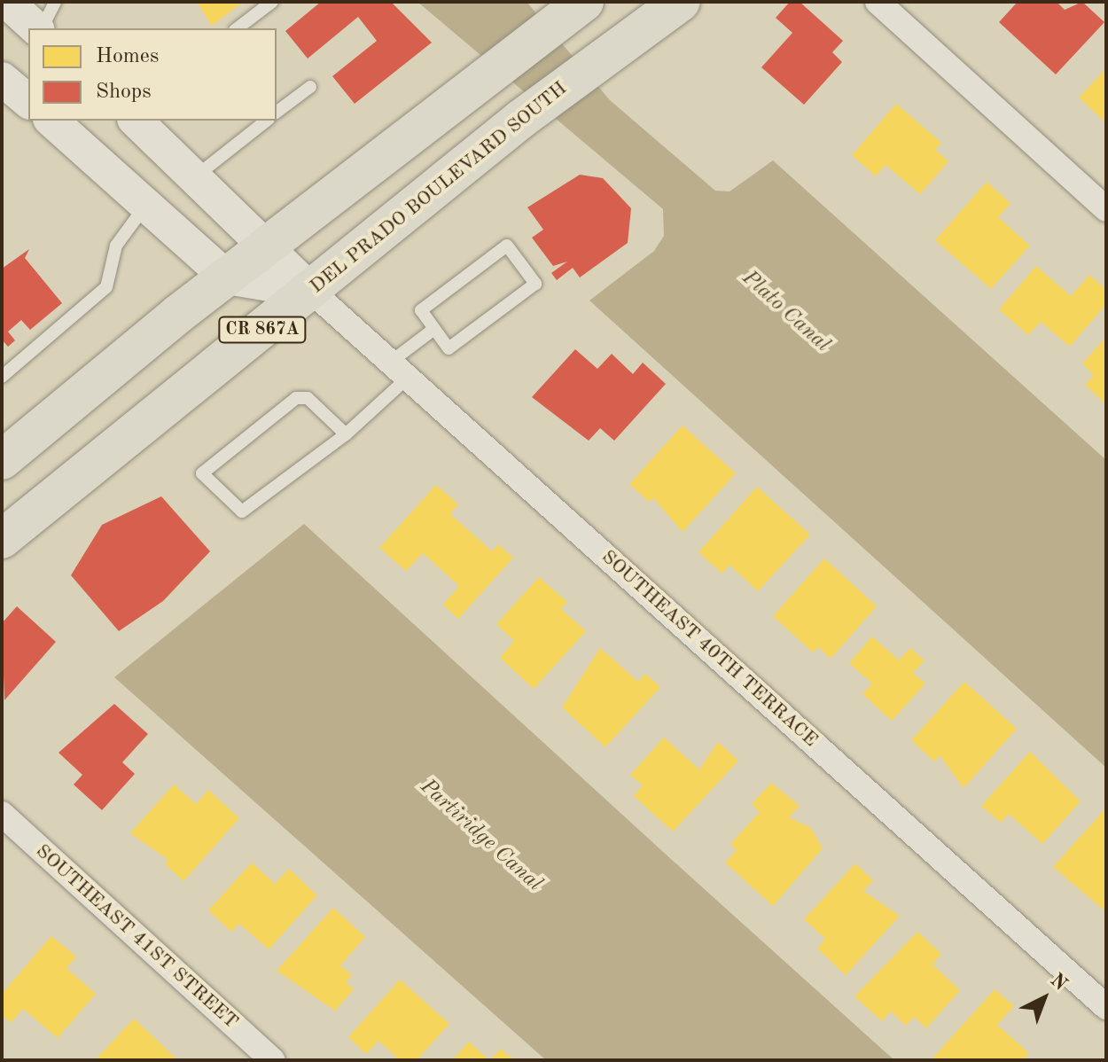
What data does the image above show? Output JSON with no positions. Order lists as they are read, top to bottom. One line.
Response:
{"streets":{"main road":["DEL PRADO BOULEVARD SOUTH","CR 867A"],"street":["SOUTHEAST 40TH TERRACE","SOUTHEAST 41ST STREET"]},"crossings":[["DEL PRADO BOULEVARD SOUTH","SOUTHEAST 40TH TERRACE"]],"water":["Plato Canal","Partiridge Canal"],"legend":["Homes","Shops"],"north":"top right"}
